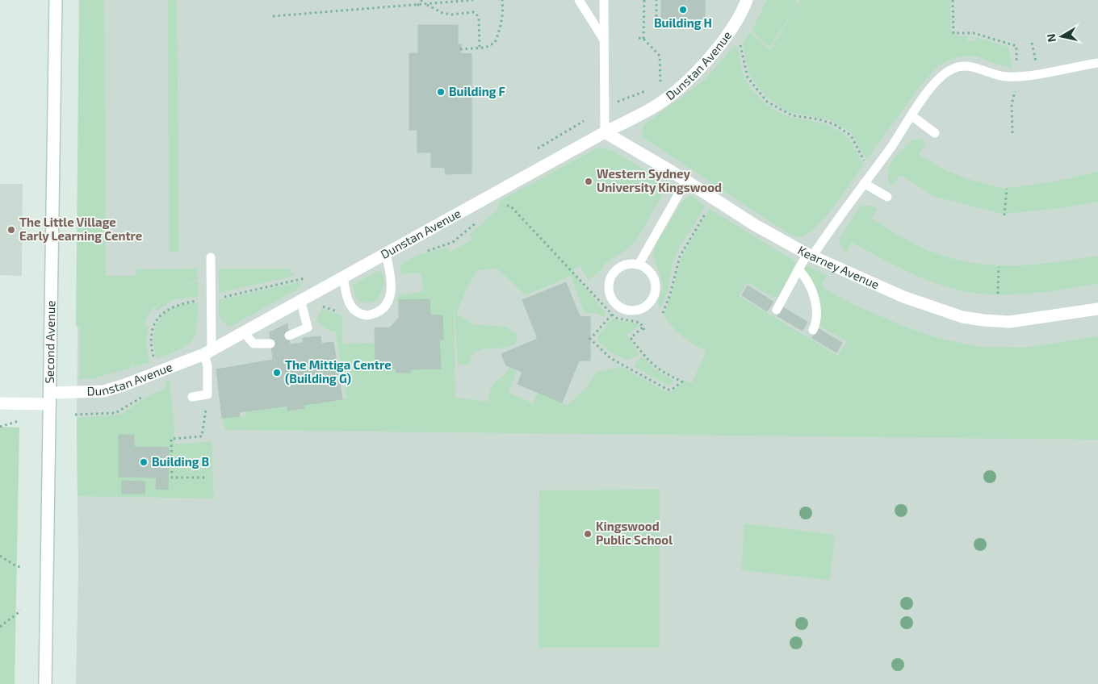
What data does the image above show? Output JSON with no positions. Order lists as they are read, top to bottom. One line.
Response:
{"streets":{"street":["Dunstan Avenue","Kearney Avenue","Second Avenue"]},"crossings":[["Dunstan Avenue","Kearney Avenue"],["Dunstan Avenue","Second Avenue"]],"places":["Building H","Building F","Western Sydney University Kingswood","The Little Village Early Learning Centre","The Mittiga Centre (Building G)","Building B","Kingswood Public School"],"north":"left"}
